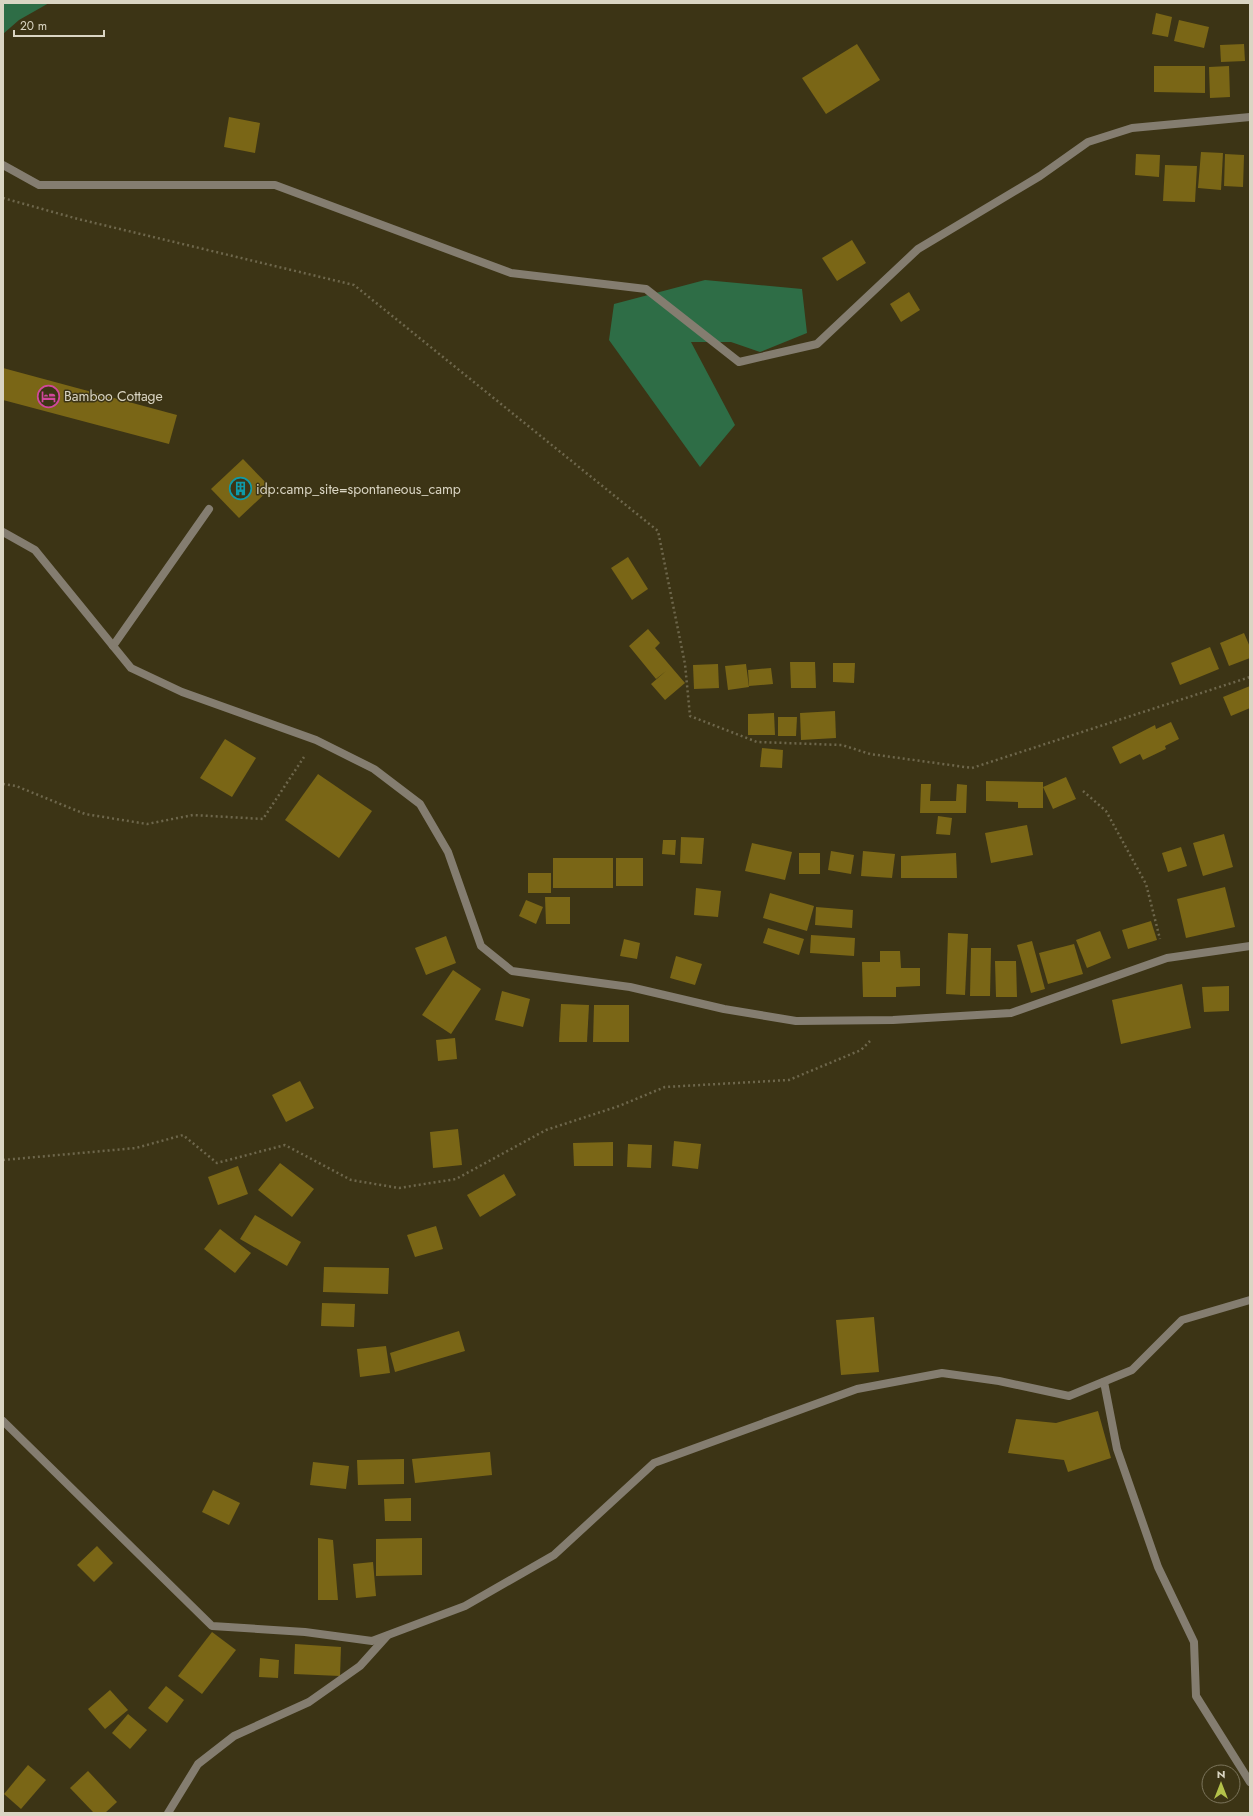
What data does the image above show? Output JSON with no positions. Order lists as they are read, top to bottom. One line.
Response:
{"places":{"hotel":["Bamboo Cottage"],"building":["idp:camp_site=spontaneous_camp"]},"scale_bar":"20 m","north":"top"}
